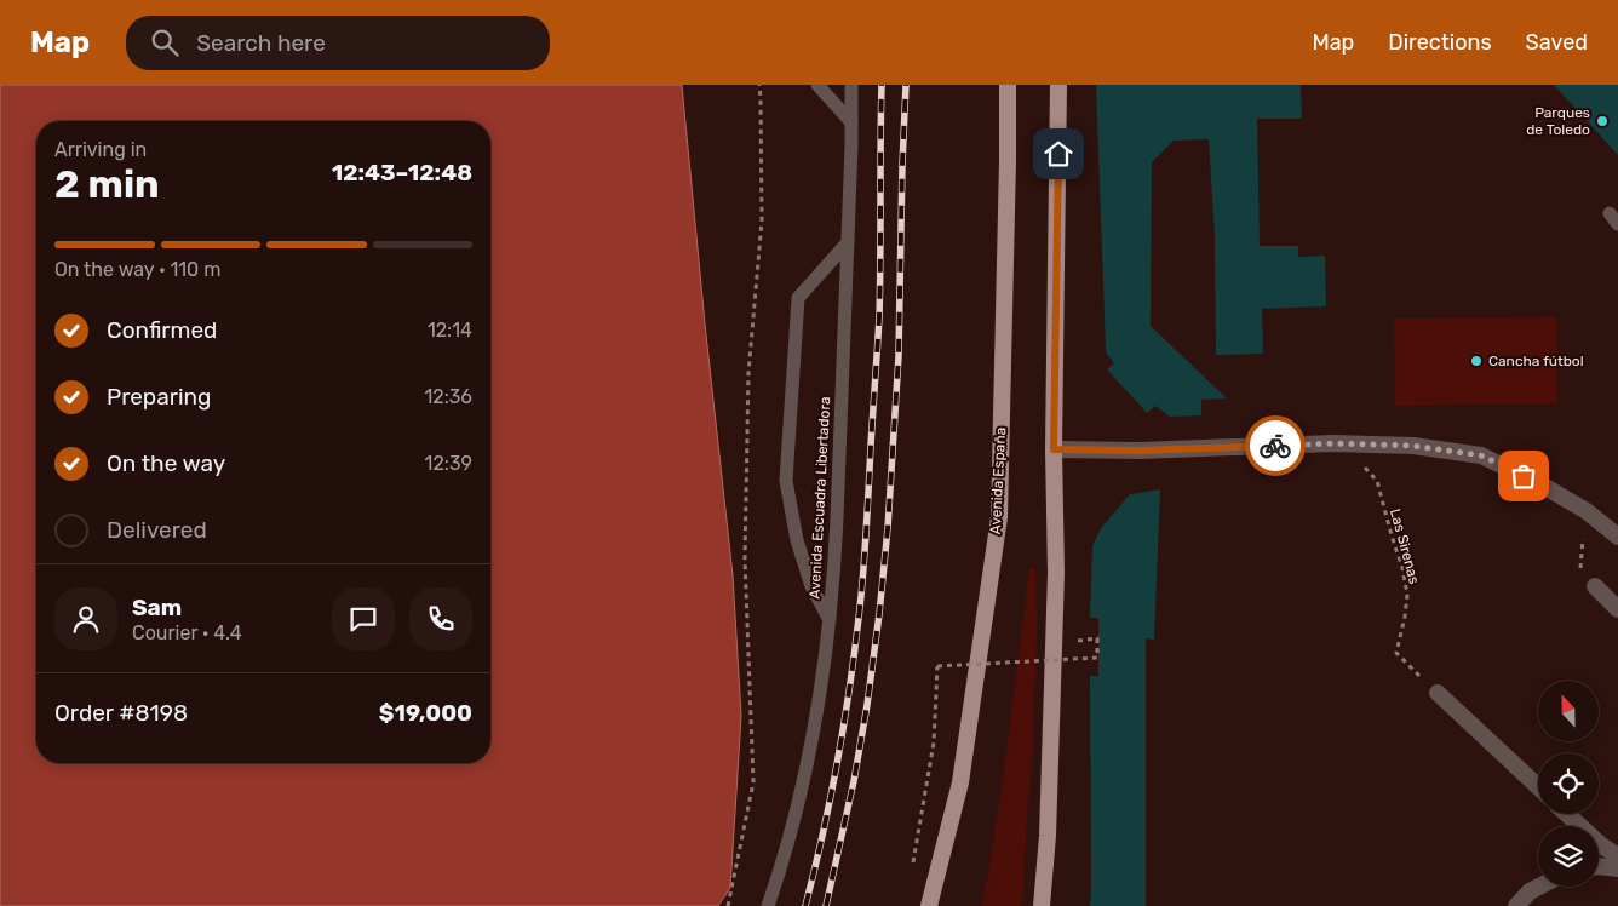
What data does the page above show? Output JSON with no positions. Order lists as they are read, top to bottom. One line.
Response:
{"streets":{"main road":["Avenida España"],"lane":["Avenida Escuadra Libertadora"],"path":["Las Sirenas"]},"places":["Parques de Toledo","Cancha fútbol"],"north":"top","page":{"header":"Map","search":"Search here","nav":["Map","Directions","Saved"],"heading":["2 min","Arriving in","12:43–12:48"],"panel":["Sam","Courier · 4.4","Order #8198","$19,000"],"bar":"On the way · 110 m","list":[["Confirmed","12:14"],["Preparing","12:36"],["On the way","12:39"],"Delivered"]}}
